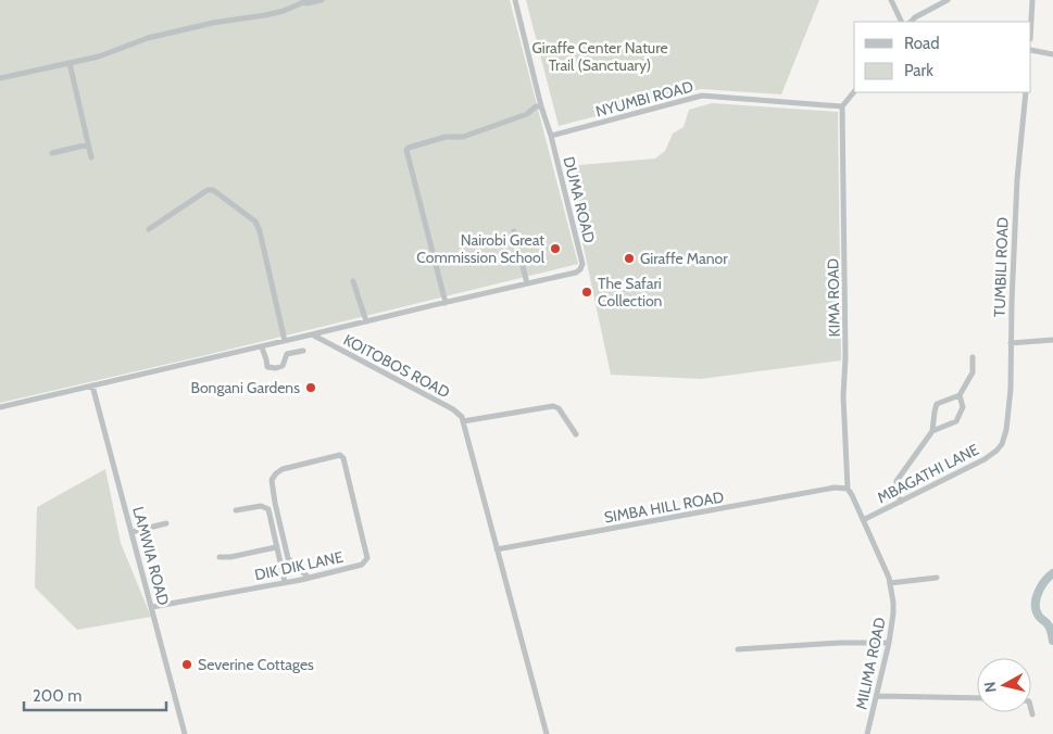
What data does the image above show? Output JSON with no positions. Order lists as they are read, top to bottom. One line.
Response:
{"streets":{"street":["NYUMBI ROAD","DUMA ROAD","TUMBILI ROAD","KIMA ROAD","KOITOBOS ROAD","MBAGATHI LANE","SIMBA HILL ROAD","LAMWIA ROAD","DIK DIK LANE","MILIMA ROAD"]},"crossings":[["NYUMBI ROAD","DUMA ROAD"],["NYUMBI ROAD","KIMA ROAD"],["TUMBILI ROAD","MBAGATHI LANE"],["KIMA ROAD","SIMBA HILL ROAD"],["KIMA ROAD","MILIMA ROAD"],["MBAGATHI LANE","MILIMA ROAD"],["SIMBA HILL ROAD","MILIMA ROAD"],["LAMWIA ROAD","DIK DIK LANE"]],"parks":["Giraffe Center Nature Trail (Sanctuary)"],"places":["Nairobi Great Commission School","Giraffe Manor","The Safari Collection","Bongani Gardens","Severine Cottages"],"legend":["Road","Park"],"scale_bar":"200 m","north":"left"}
